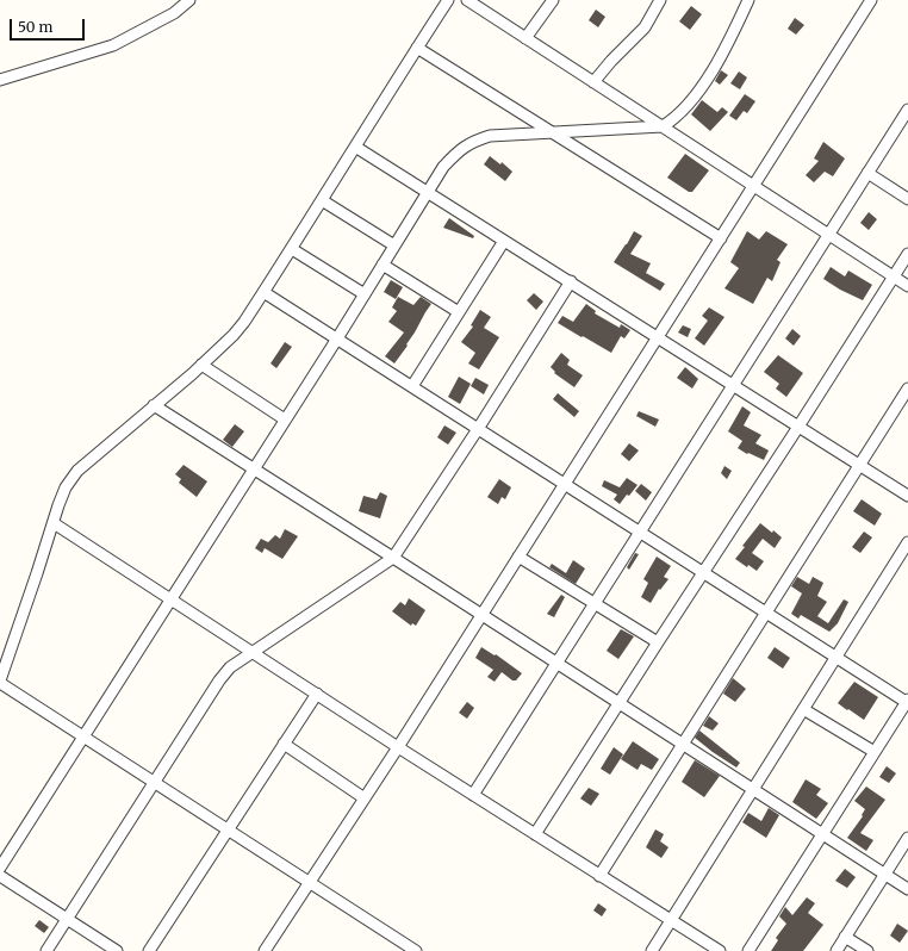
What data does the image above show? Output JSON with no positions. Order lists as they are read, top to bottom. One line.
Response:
{"scale_bar":"50 m"}
